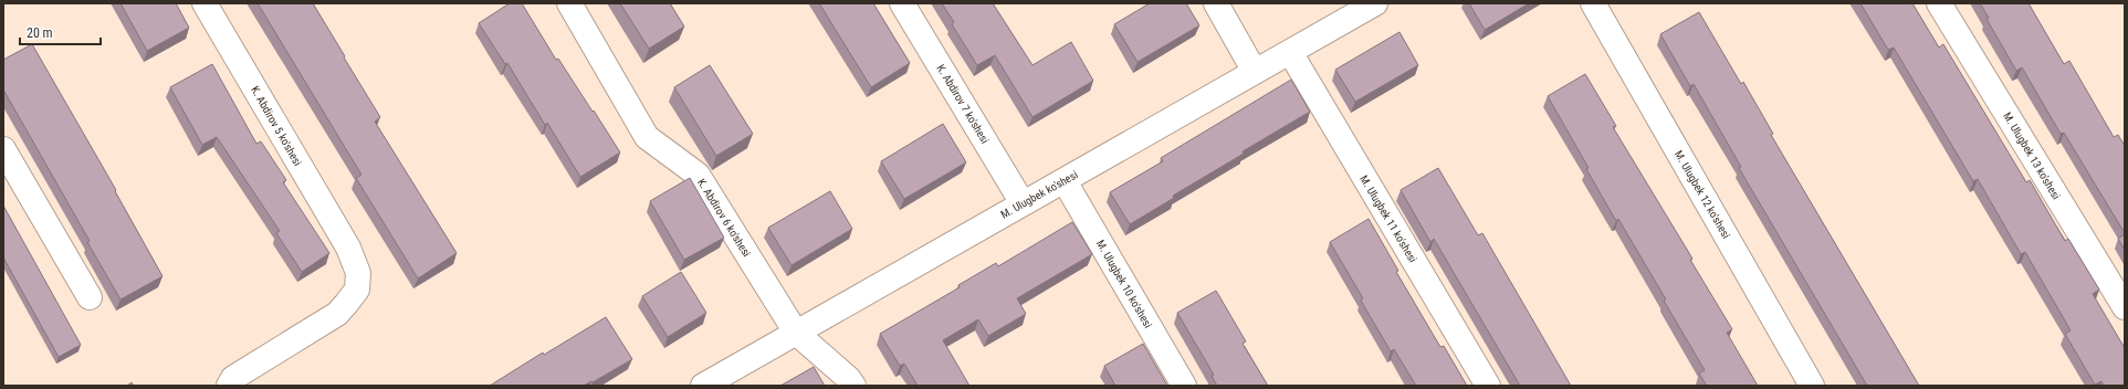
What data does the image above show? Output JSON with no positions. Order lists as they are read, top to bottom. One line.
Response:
{"streets":{"street":["K. Abdirov 7 ko'shesi","K. Abdirov 5 ko'shesi","M. Ulugbek 13 ko'shesi","M. Ulugbek ko'shesi","M. Ulugbek 12 ko'shesi","K. Abdirov 6 ko'shesi","M. Ulugbek 11 ko'shesi","M. Ulugbek 10 ko'shesi"]},"crossings":[["K. Abdirov 7 ko'shesi","M. Ulugbek ko'shesi"],["M. Ulugbek ko'shesi","K. Abdirov 6 ko'shesi"],["M. Ulugbek ko'shesi","M. Ulugbek 11 ko'shesi"],["M. Ulugbek ko'shesi","M. Ulugbek 10 ko'shesi"]],"scale_bar":"20 m"}
